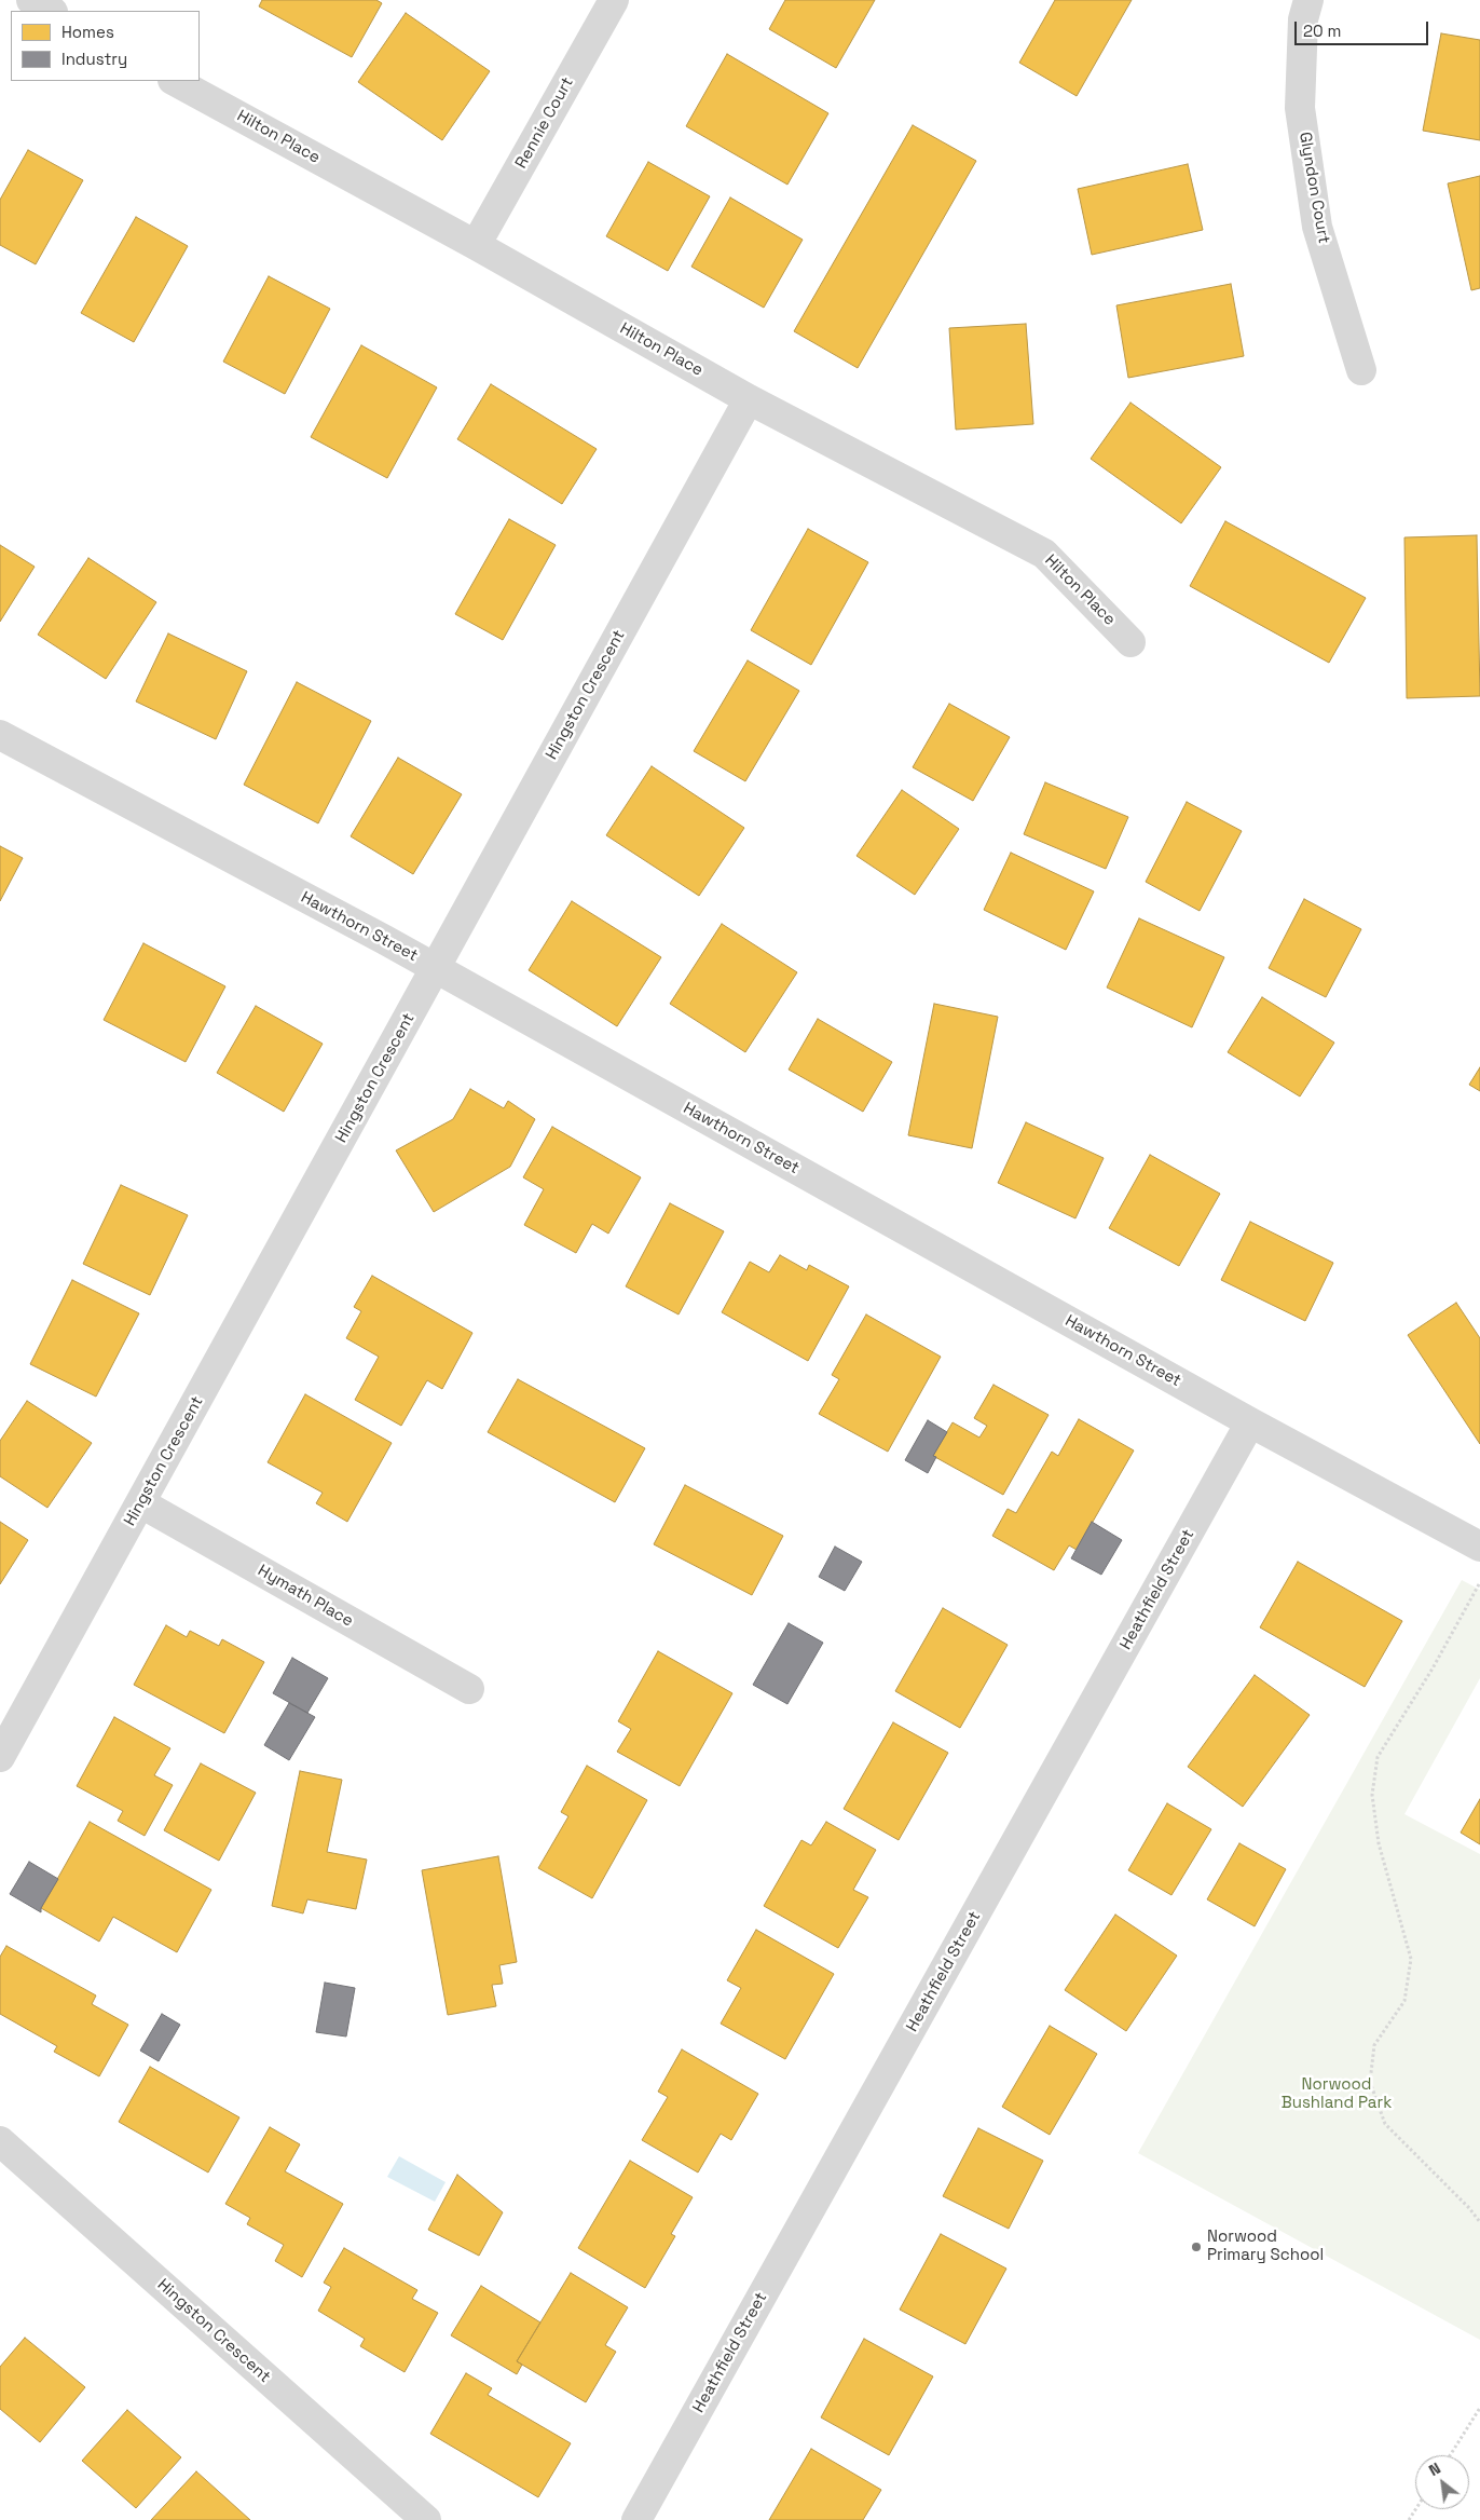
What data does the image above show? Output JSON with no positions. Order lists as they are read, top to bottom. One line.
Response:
{"streets":{"street":["Rennie Court","Hilton Place","Glyndon Court","Hingston Crescent","Hawthorn Street","Heathfield Street","Hymath Place"]},"crossings":[["Rennie Court","Hilton Place"],["Hilton Place","Hingston Crescent"],["Hingston Crescent","Hawthorn Street"],["Hingston Crescent","Hymath Place"],["Hawthorn Street","Heathfield Street"]],"parks":["Norwood Bushland Park"],"places":["Norwood Primary School"],"legend":["Homes","Industry"],"scale_bar":"20 m","north":"top left"}
